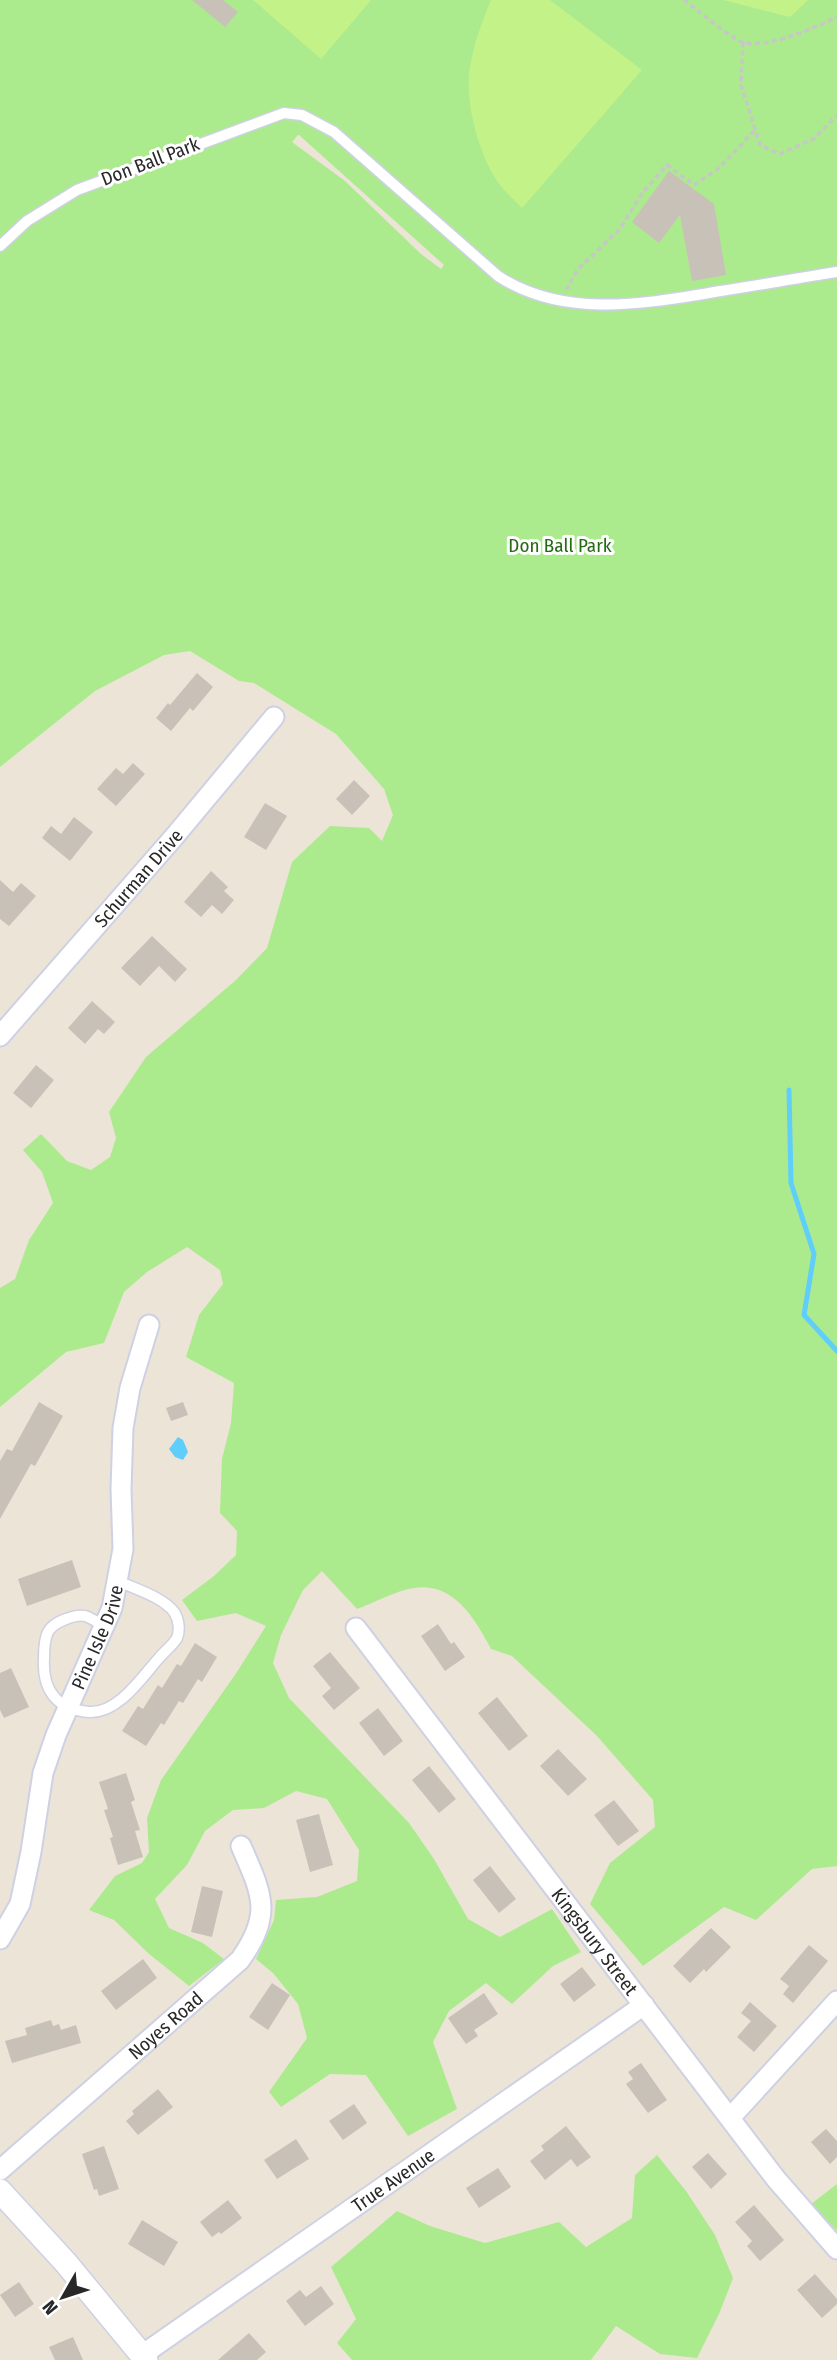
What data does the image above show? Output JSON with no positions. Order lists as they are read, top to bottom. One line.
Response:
{"streets":{"street":["Schurman Drive","Pine Isle Drive","Kingsbury Street","Noyes Road","True Avenue"],"lane":["Don Ball Park"]},"crossings":[["Kingsbury Street","True Avenue"]],"parks":["Don Ball Park"],"north":"bottom left"}
